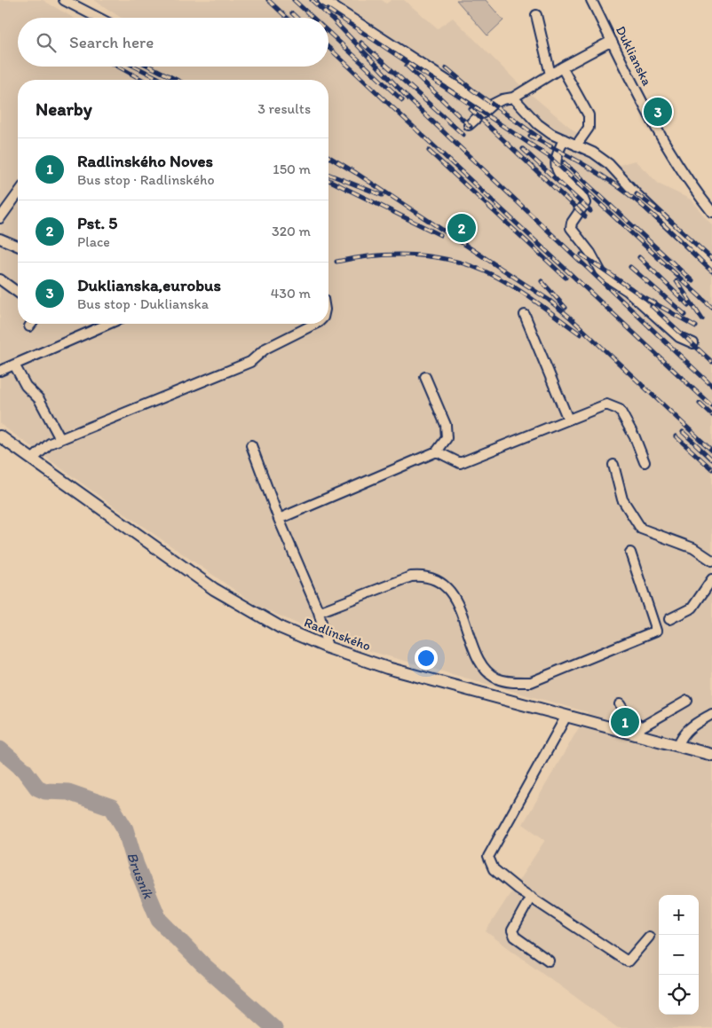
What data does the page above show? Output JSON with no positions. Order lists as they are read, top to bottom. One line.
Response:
{"streets":{"main road":["Radlinského"],"street":["Duklianska"]},"water":["Brusník"],"page":{"search":"Search here","heading":["Nearby","3 results"],"pins":["3","2","1"],"list":[{"mark":"1","name":"Radlinského Noves","note":"Bus stop · Radlinského","value":"150 m"},{"mark":"2","name":"Pst. 5","note":"Place","value":"320 m"},{"mark":"3","name":"Duklianska,eurobus","note":"Bus stop · Duklianska","value":"430 m"}],"map_buttons":["+","−"]}}
